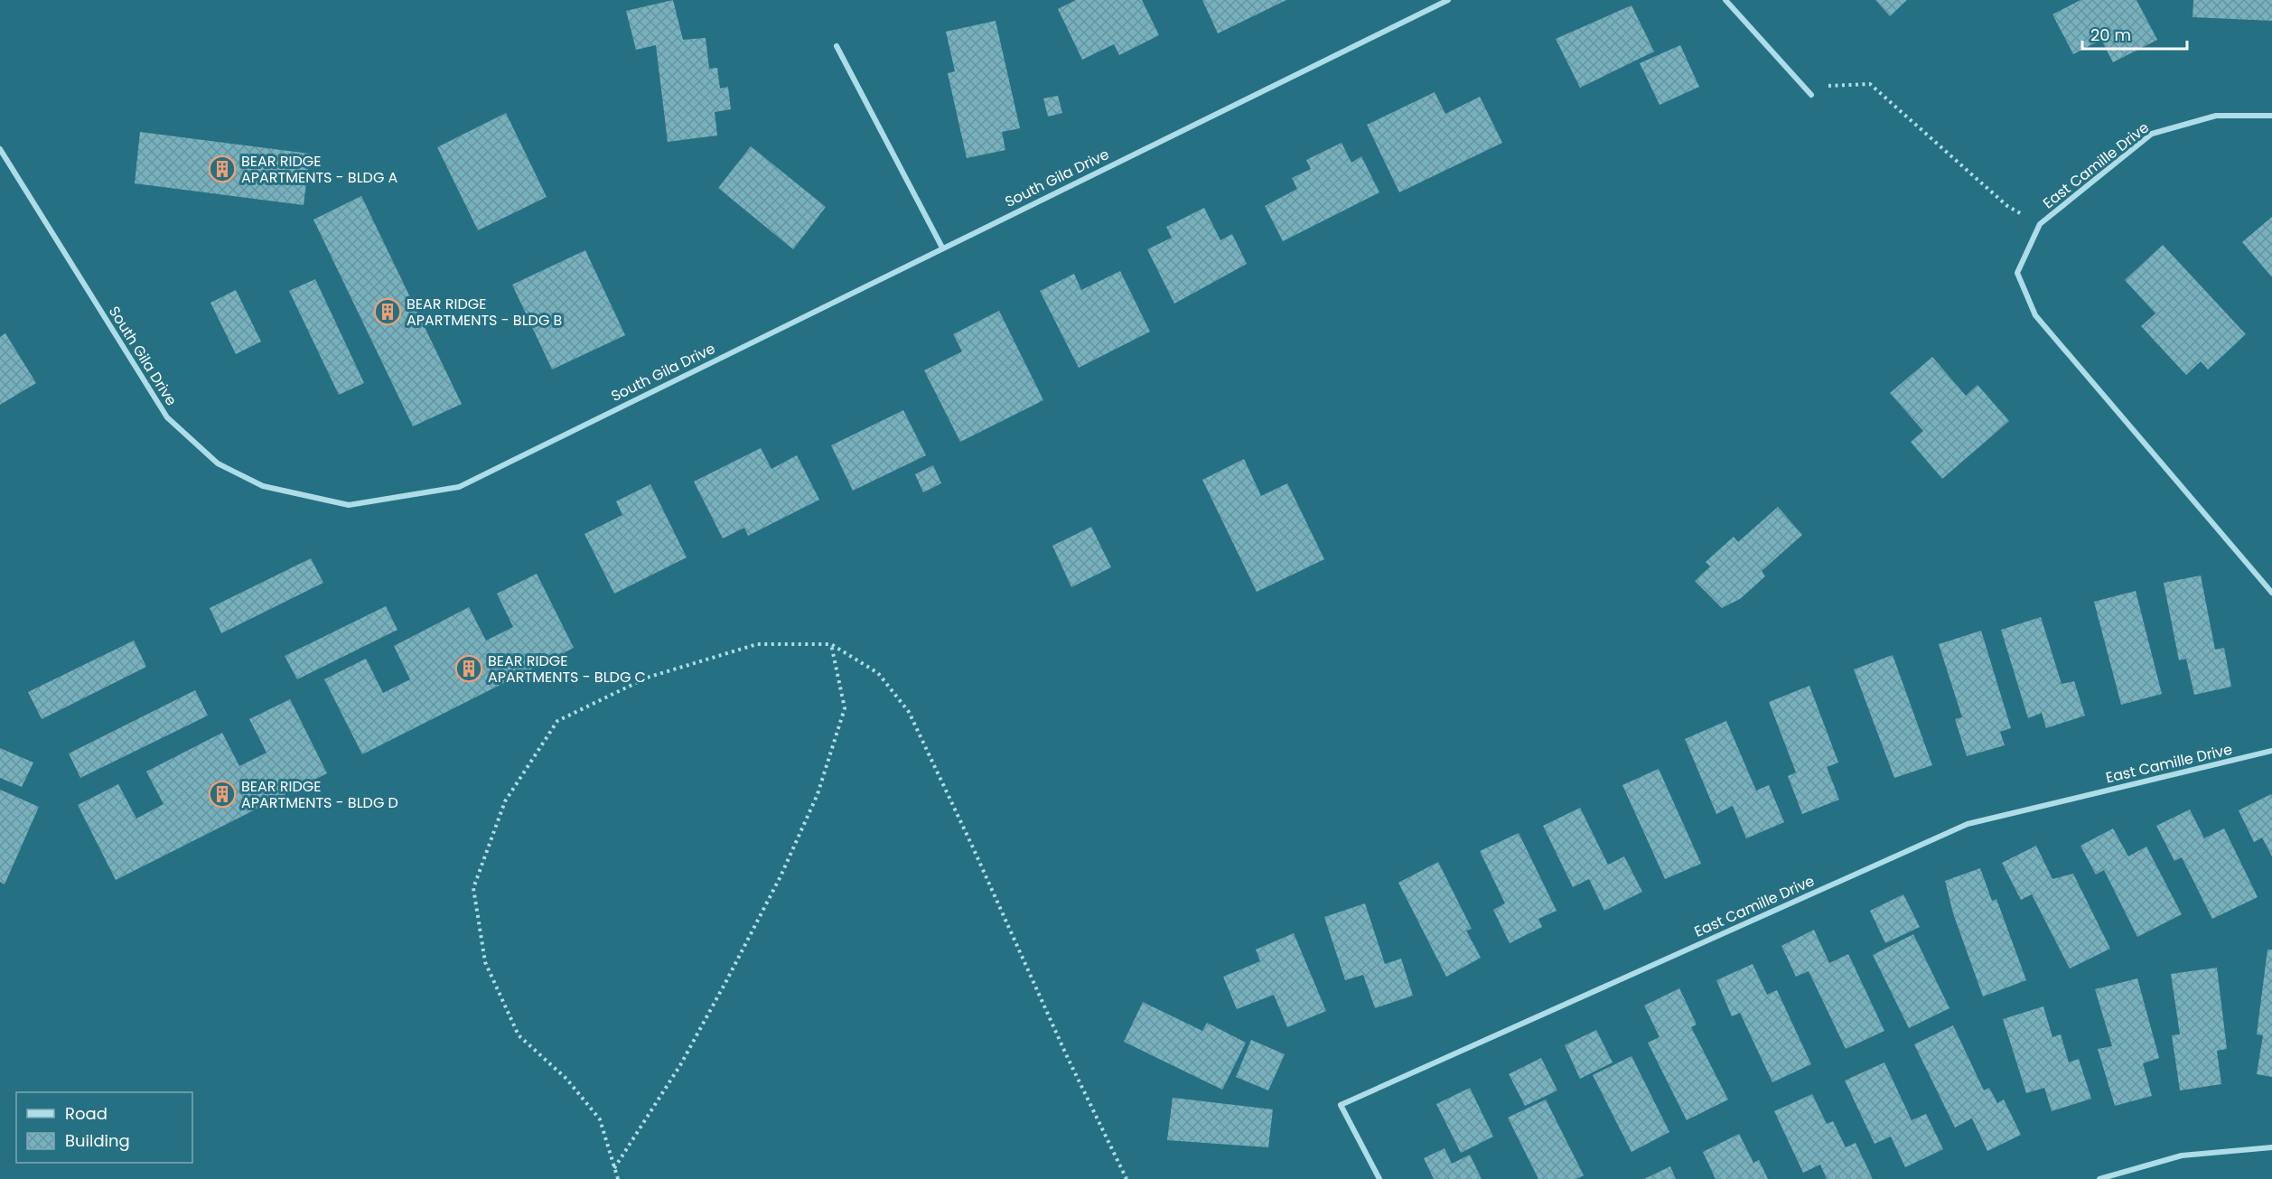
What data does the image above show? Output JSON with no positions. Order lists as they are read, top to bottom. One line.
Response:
{"streets":{"street":["East Camille Drive","South Gila Drive"]},"places":{"building":["BEAR RIDGE APARTMENTS - BLDG A","BEAR RIDGE APARTMENTS - BLDG B","BEAR RIDGE APARTMENTS - BLDG C","BEAR RIDGE APARTMENTS - BLDG D"]},"legend":["Road","Building"],"scale_bar":"20 m"}
